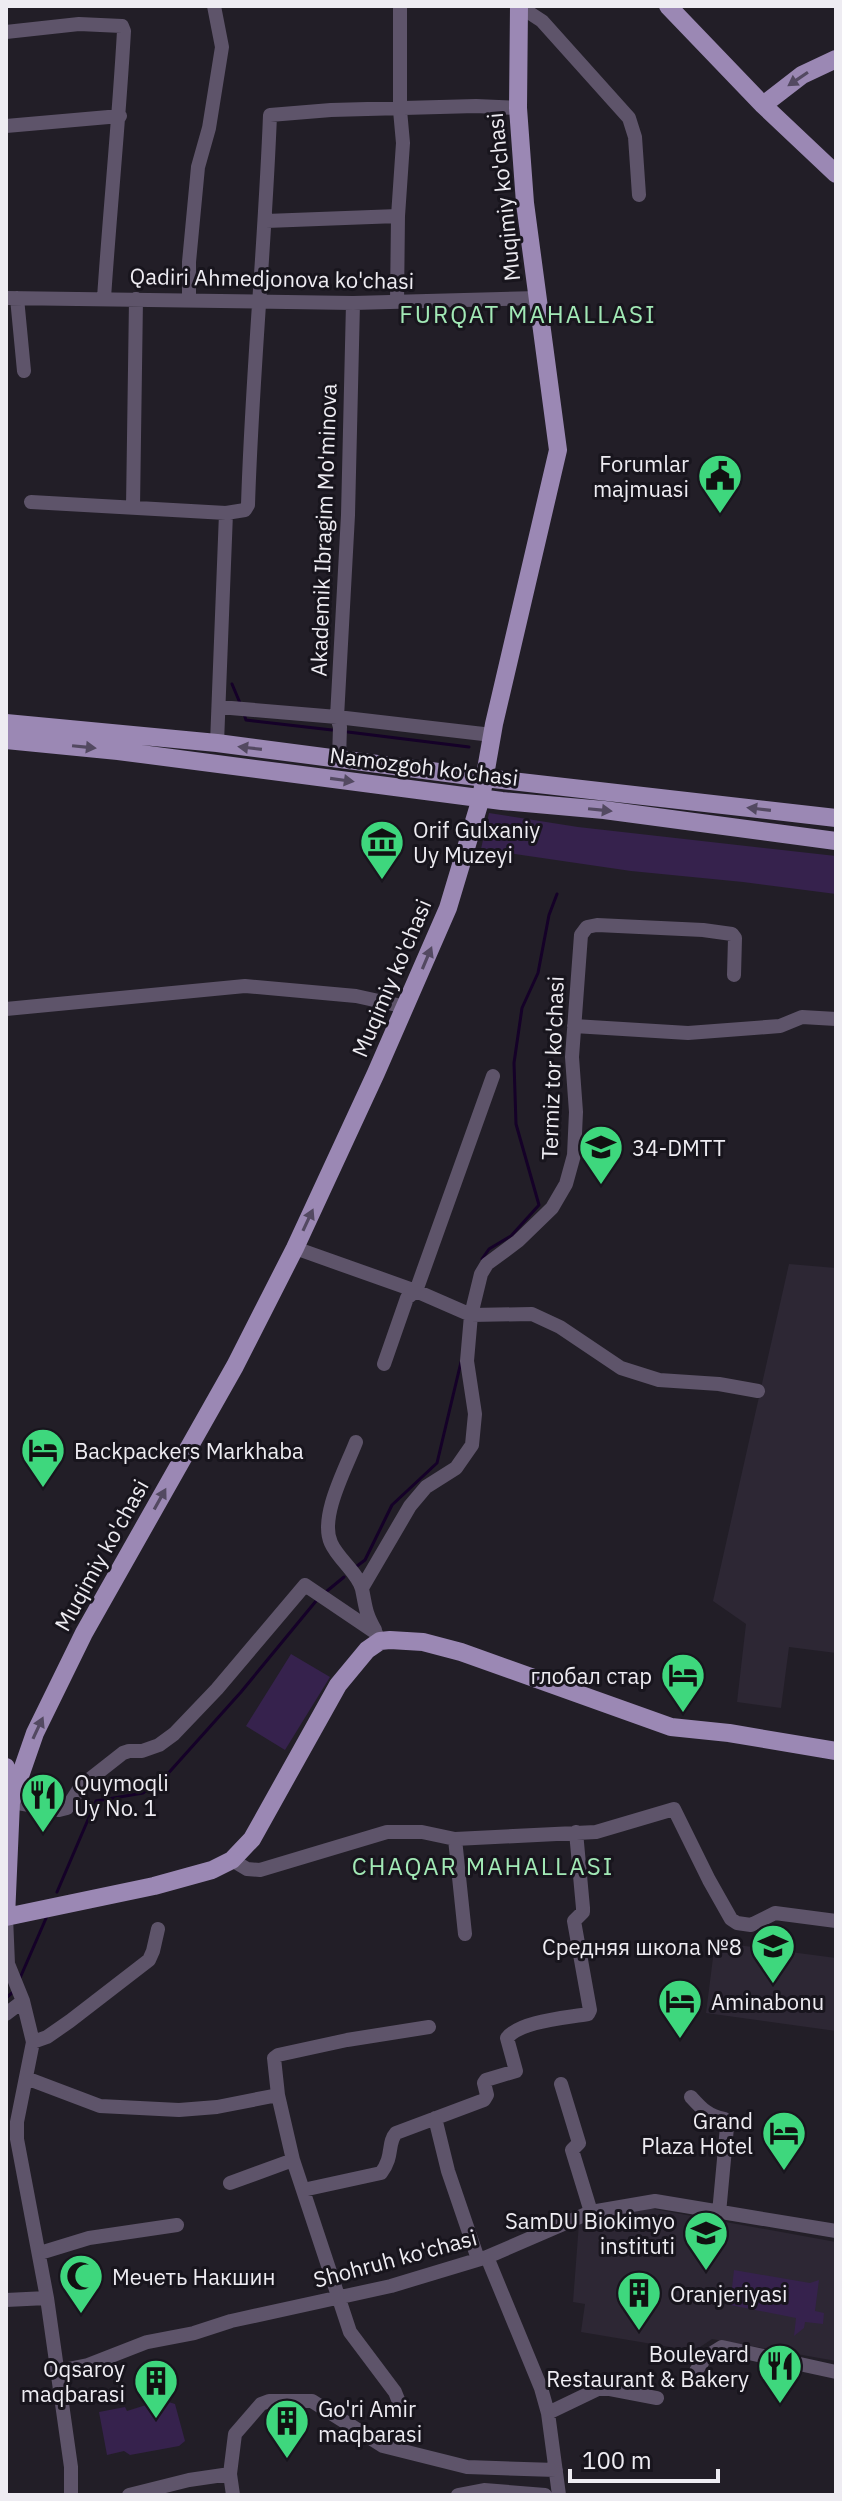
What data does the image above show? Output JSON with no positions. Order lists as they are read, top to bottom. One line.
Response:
{"streets":{"main road":["Muqimiy ko'chasi","Namozgoh ko'chasi"],"street":["Qadiri Ahmedjonova ko'chasi","Akademik Ibragim Mo'minova","Termiz tor ko'chasi","Shohruh ko'chasi"]},"crossings":[["Muqimiy ko'chasi","Qadiri Ahmedjonova ko'chasi"],["Muqimiy ko'chasi","Namozgoh ko'chasi"],["Qadiri Ahmedjonova ko'chasi","Akademik Ibragim Mo'minova"],["Akademik Ibragim Mo'minova","Namozgoh ko'chasi"]],"one_way":["Muqimiy ko'chasi"],"districts":["FURQAT MAHALLASI","CHAQAR MAHALLASI"],"places":{"public building":["Forumlar majmuasi"],"museum":["Orif Gulxaniy Uy Muzeyi"],"school or university":["34-DMTT","Средняя школа №8","SamDU Biokimyo instituti"],"hotel":["Backpackers Markhaba","глобал стар","Aminabonu","Grand Plaza Hotel"],"restaurant":["Quymoqli Uy No. 1","Boulevard Restaurant & Bakery"],"mosque":["Мечеть Накшин"],"building":["Oranjeriyasi","Oqsaroy maqbarasi","Go'ri Amir maqbarasi"]},"scale_bar":"100 m"}
